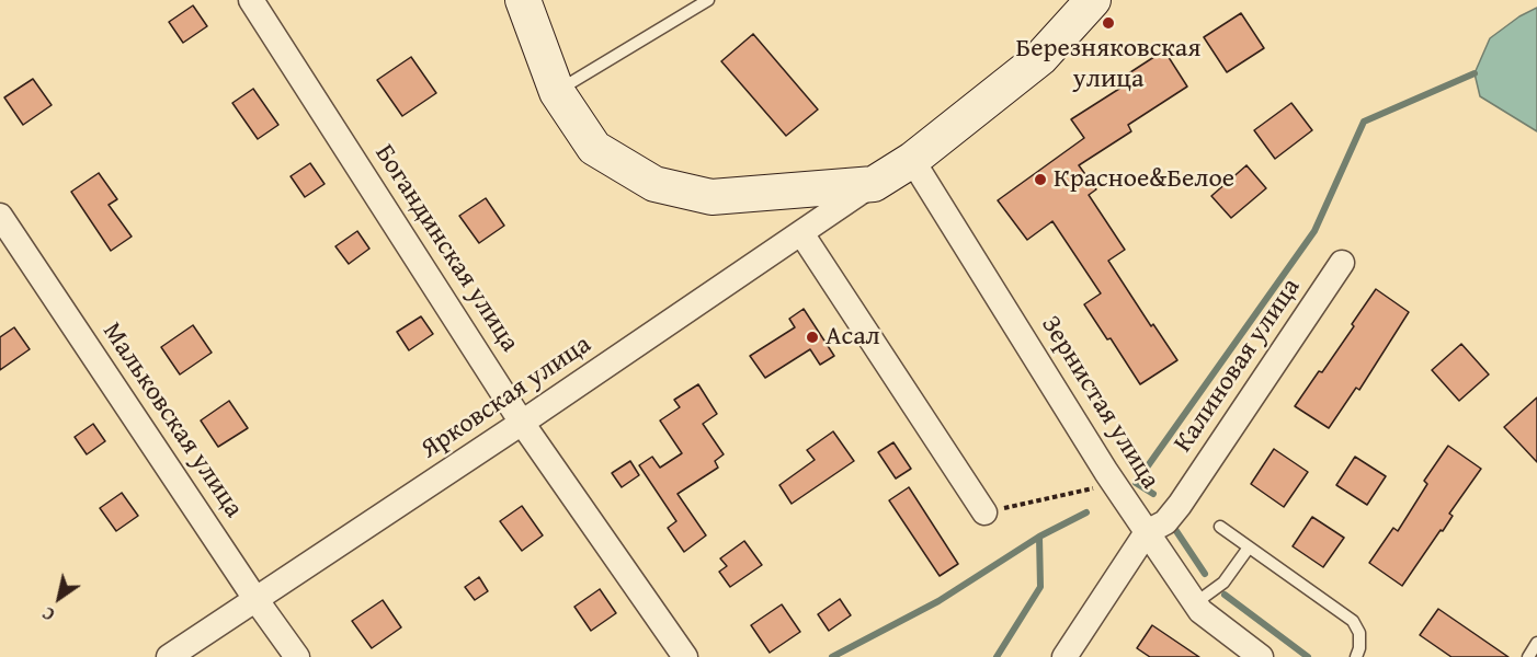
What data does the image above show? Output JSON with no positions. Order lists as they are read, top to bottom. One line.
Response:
{"streets":{"street":["Богандинская улица","Калиновая улица","Ярковская улица","Зернистая улица","Мальковская улица"]},"crossings":[["Богандинская улица","Ярковская улица"],["Калиновая улица","Зернистая улица"],["Ярковская улица","Мальковская улица"]],"places":["Березняковская улица","Красное&Белое","Асал"],"north":"bottom left"}
